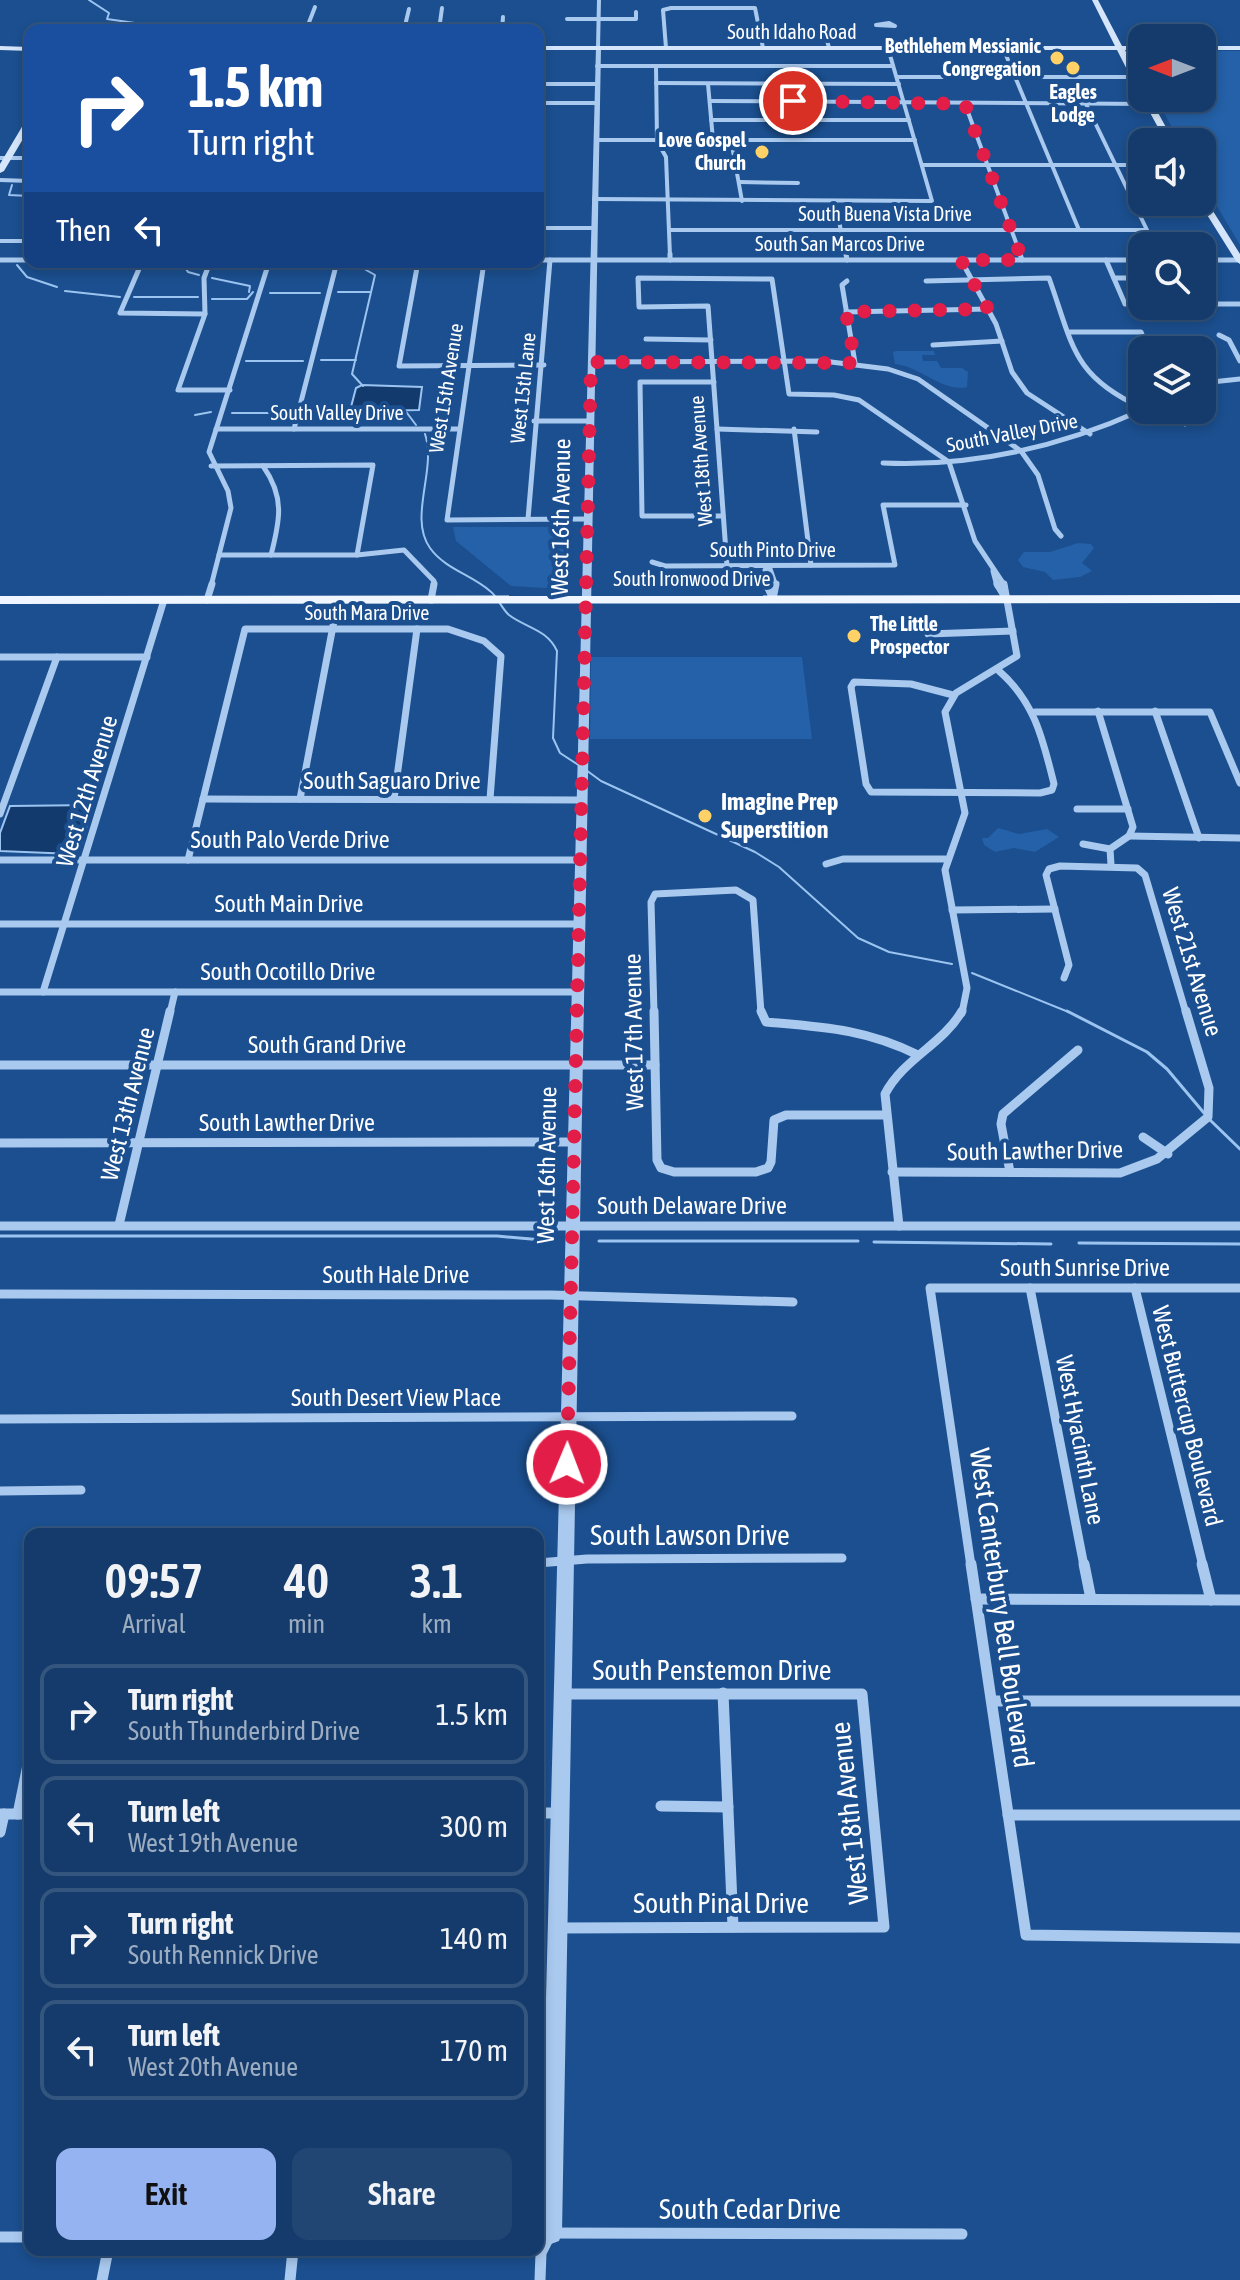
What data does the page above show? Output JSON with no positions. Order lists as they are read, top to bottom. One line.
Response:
{"streets":{"main road":["South Idaho Road","South Ironwood Drive"],"street":["South Buena Vista Drive","South San Marcos Drive","West 15th Avenue","West 15th Lane","South Valley Drive","West 18th Avenue","West 16th Avenue","South Pinto Drive","South Mara Drive","South Saguaro Drive","West 12th Avenue","South Palo Verde Drive","South Main Drive","West 21st Avenue","South Ocotillo Drive","West 17th Avenue","South Grand Drive","West 13th Avenue","South Lawther Drive","South Delaware Drive","South Sunrise Drive","South Hale Drive","South Desert View Place","West Buttercup Boulevard","West Hyacinth Lane","South Lawson Drive","West Canterbury Bell Boulevard","South Penstemon Drive","South Pinal Drive","South Cedar Drive"]},"crossings":[["South Idaho Road","West 16th Avenue"],["South San Marcos Drive","West 15th Lane"],["South San Marcos Drive","West 16th Avenue"],["West 15th Avenue","West 15th Lane"],["West 15th Avenue","South Valley Drive"],["West 18th Avenue","South Pinto Drive"],["West 18th Avenue","South Penstemon Drive"],["West 18th Avenue","South Pinal Drive"],["West 16th Avenue","South Ironwood Drive"],["West 16th Avenue","South Saguaro Drive"],["West 16th Avenue","South Palo Verde Drive"],["West 16th Avenue","South Main Drive"],["West 16th Avenue","South Ocotillo Drive"],["West 16th Avenue","South Grand Drive"],["West 16th Avenue","South Lawther Drive"],["West 16th Avenue","South Delaware Drive"],["West 16th Avenue","South Hale Drive"],["West 16th Avenue","South Desert View Place"],["West 16th Avenue","South Lawson Drive"],["West 16th Avenue","South Penstemon Drive"],["West 16th Avenue","South Pinal Drive"],["West 16th Avenue","South Cedar Drive"],["South Ironwood Drive","West 12th Avenue"],["South Mara Drive","South Saguaro Drive"],["West 12th Avenue","South Palo Verde Drive"],["West 12th Avenue","South Main Drive"],["West 12th Avenue","South Ocotillo Drive"],["West 21st Avenue","South Lawther Drive"],["South Ocotillo Drive","West 13th Avenue"],["West 17th Avenue","South Grand Drive"],["South Grand Drive","West 13th Avenue"],["West 13th Avenue","South Lawther Drive"],["West 13th Avenue","South Delaware Drive"],["South Sunrise Drive","West Buttercup Boulevard"],["South Sunrise Drive","West Hyacinth Lane"],["South Sunrise Drive","West Canterbury Bell Boulevard"]],"places":["Bethlehem Messianic Congregation","Eagles Lodge","Love Gospel Church","The Little Prospector","Imagine Prep Superstition"],"north":"left","page":{"turn":["1.5 km","Turn right"],"then":"Then","eta":["09:57","Arrival","40","min","3.1","km"],"list":[{"name":"Turn right","note":"South Thunderbird Drive","value":"1.5 km"},{"name":"Turn left","note":"West 19th Avenue","value":"300 m"},{"name":"Turn right","note":"South Rennick Drive","value":"140 m"},{"name":"Turn left","note":"West 20th Avenue","value":"170 m"}],"buttons":["Exit","Share"]}}
